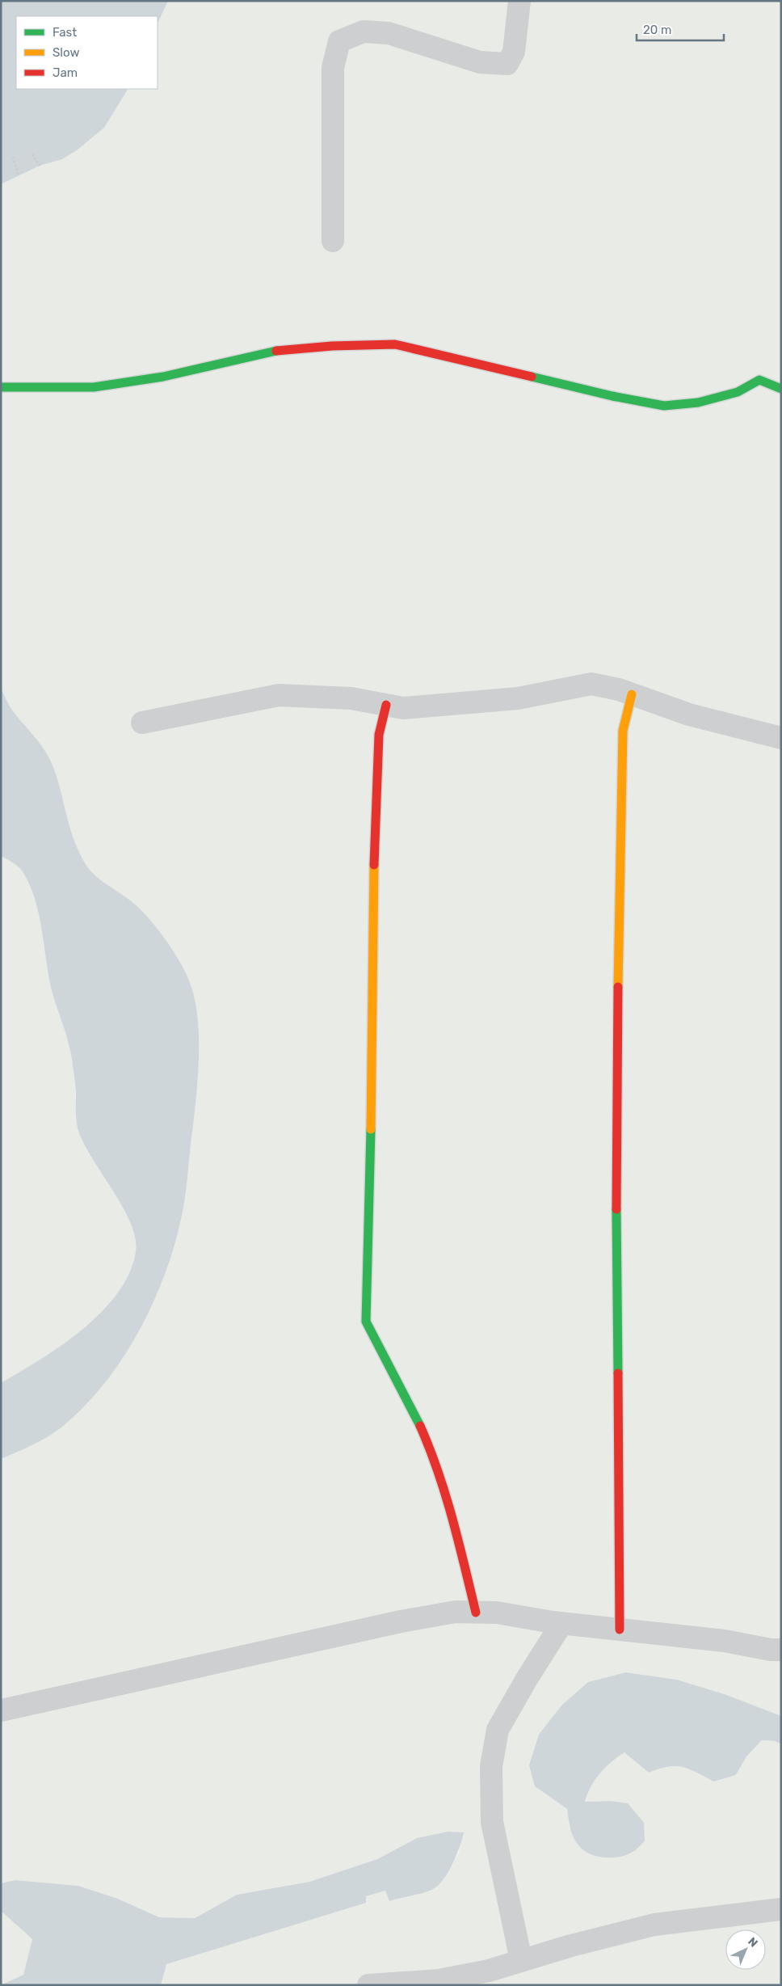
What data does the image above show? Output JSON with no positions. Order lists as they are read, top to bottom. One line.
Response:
{"legend":["Fast","Slow","Jam"],"scale_bar":"20 m","north":"top right"}
